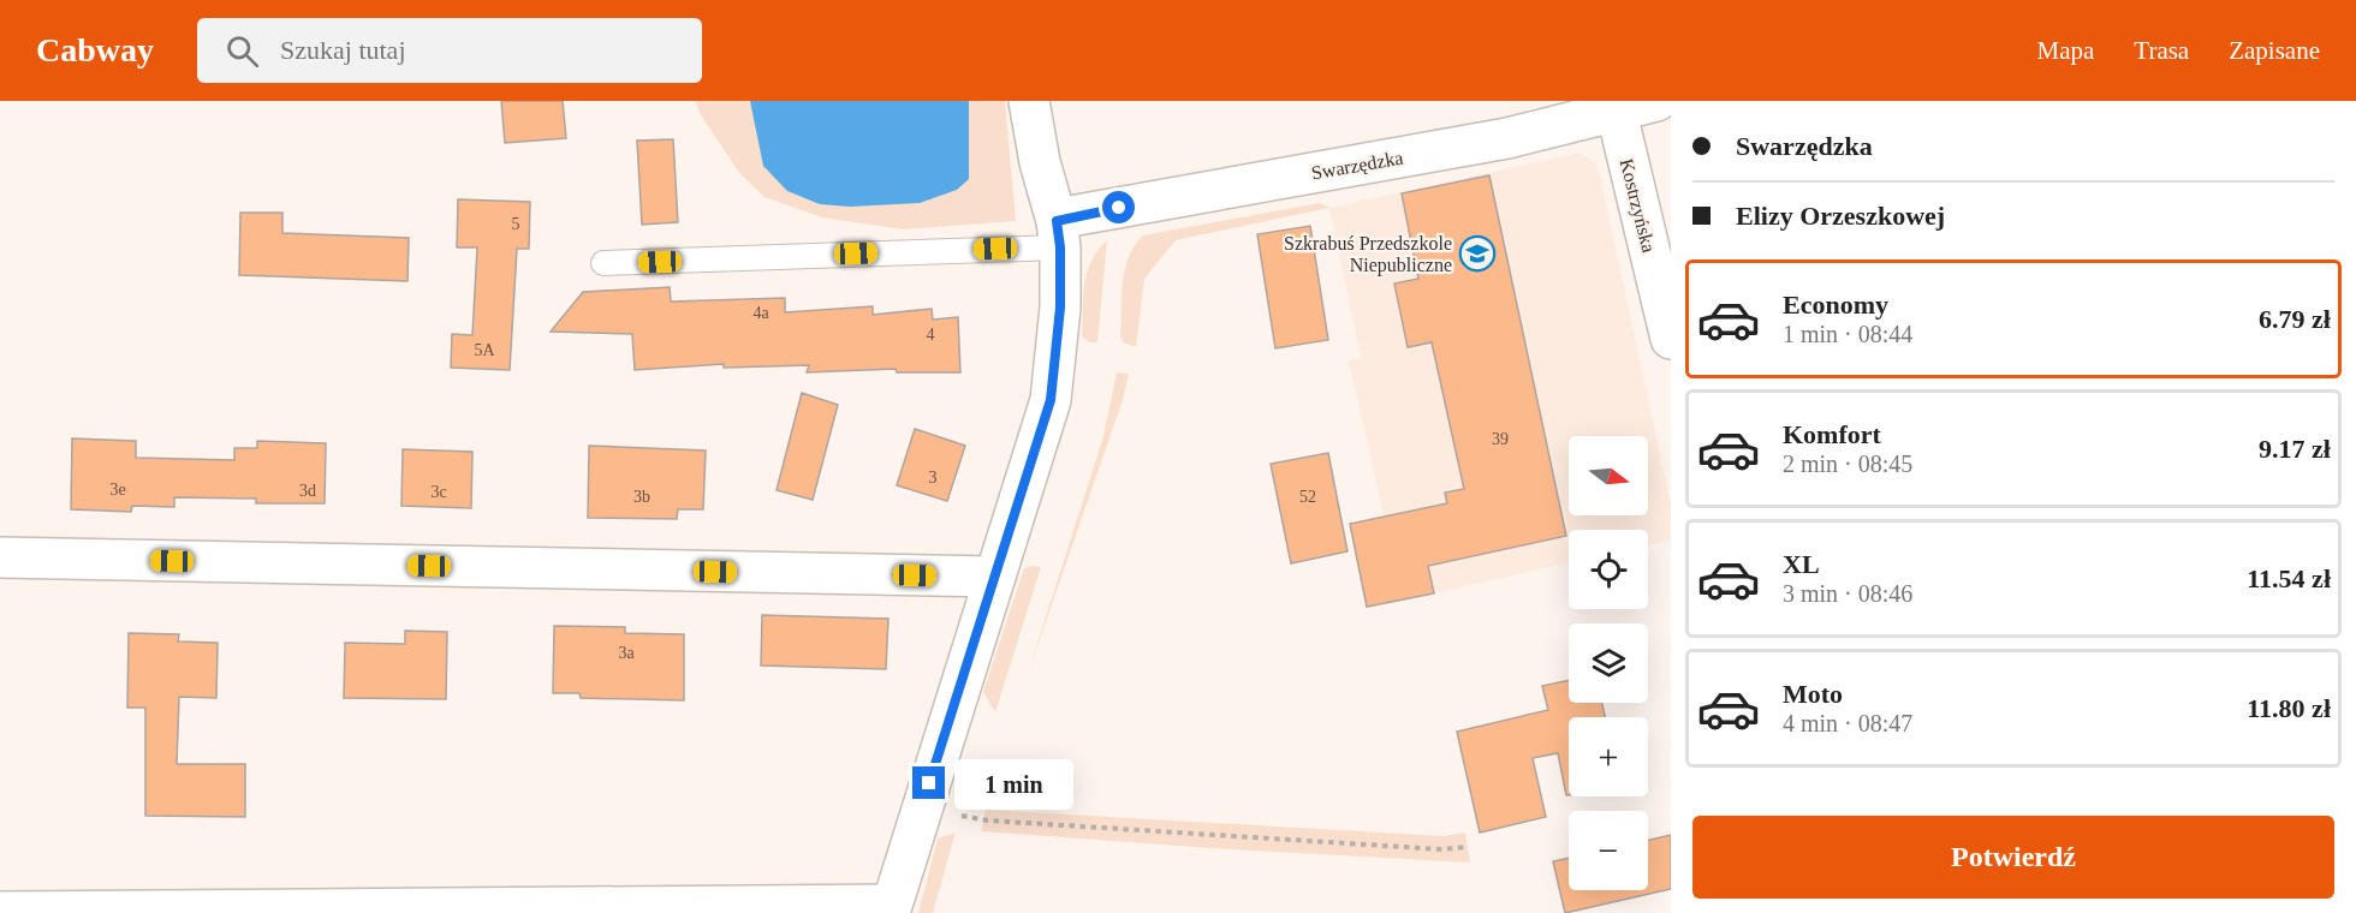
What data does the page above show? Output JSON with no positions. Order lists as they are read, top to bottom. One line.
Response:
{"streets":{"street":["Swarzędzka","Kostrzyńska"]},"crossings":[["Swarzędzka","Kostrzyńska"]],"places":{"school or university":["Szkrabuś Przedszkole Niepubliczne"]},"house_numbers":["5","4a","4","5A","39","3","3e","3d","3c","3b","52","3a"],"north":"right","page":{"header":"Cabway","search":"Szukaj tutaj","nav":["Mapa","Trasa","Zapisane"],"banner":["Swarzędzka","Elizy Orzeszkowej"],"list":[{"name":"Economy","note":"1 min · 08:44","value":"6.79 zł"},{"name":"Komfort","note":"2 min · 08:45","value":"9.17 zł"},{"name":"XL","note":"3 min · 08:46","value":"11.54 zł"},{"name":"Moto","note":"4 min · 08:47","value":"11.80 zł"}],"map_buttons":["+","−"],"bubble":"1 min","buttons":"Potwierdź"}}
